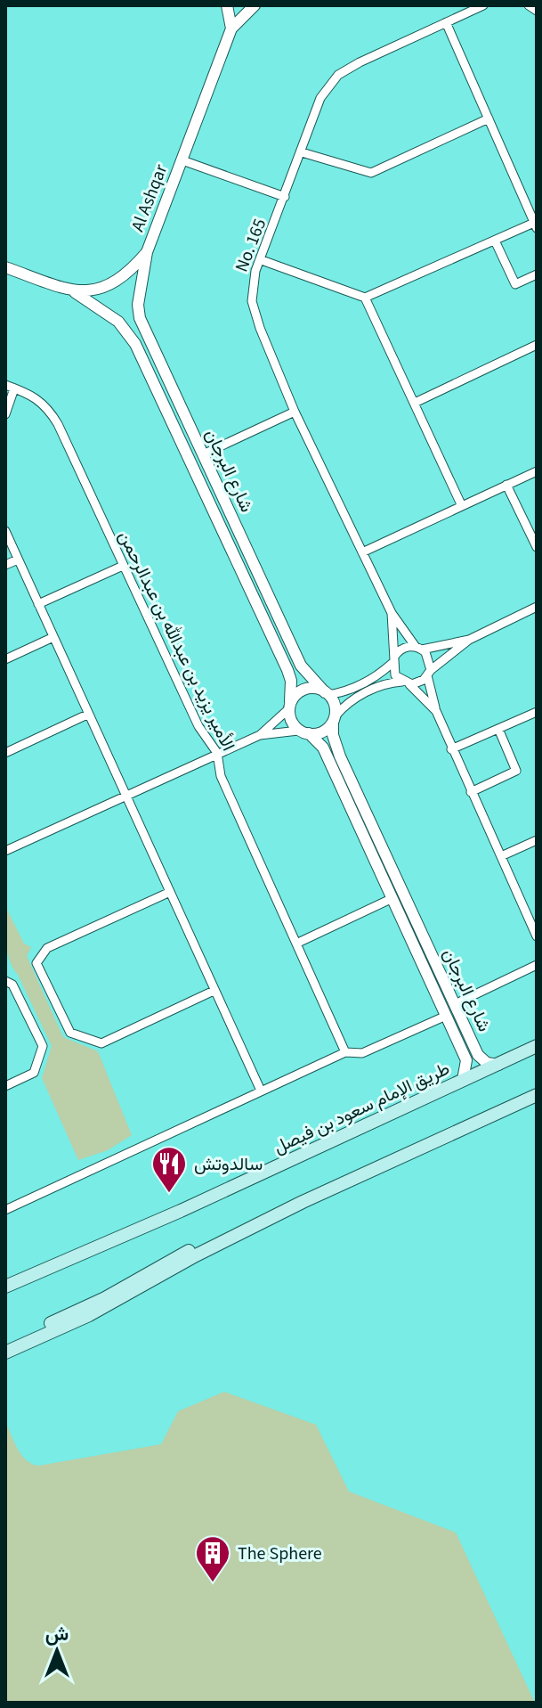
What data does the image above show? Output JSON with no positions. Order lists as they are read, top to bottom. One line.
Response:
{"streets":{"main road":["طريق الإمام سعود بن فيصل"],"street":["Al Ashqar","No. 165","شارع البرجان","الأمير يزيد بن عبدالله بن عبدالرحمن"]},"crossings":[["Al Ashqar","شارع البرجان"],["شارع البرجان","طريق الإمام سعود بن فيصل"]],"places":{"restaurant":["سالدوتش"],"building":["The Sphere"]},"north":"top"}
